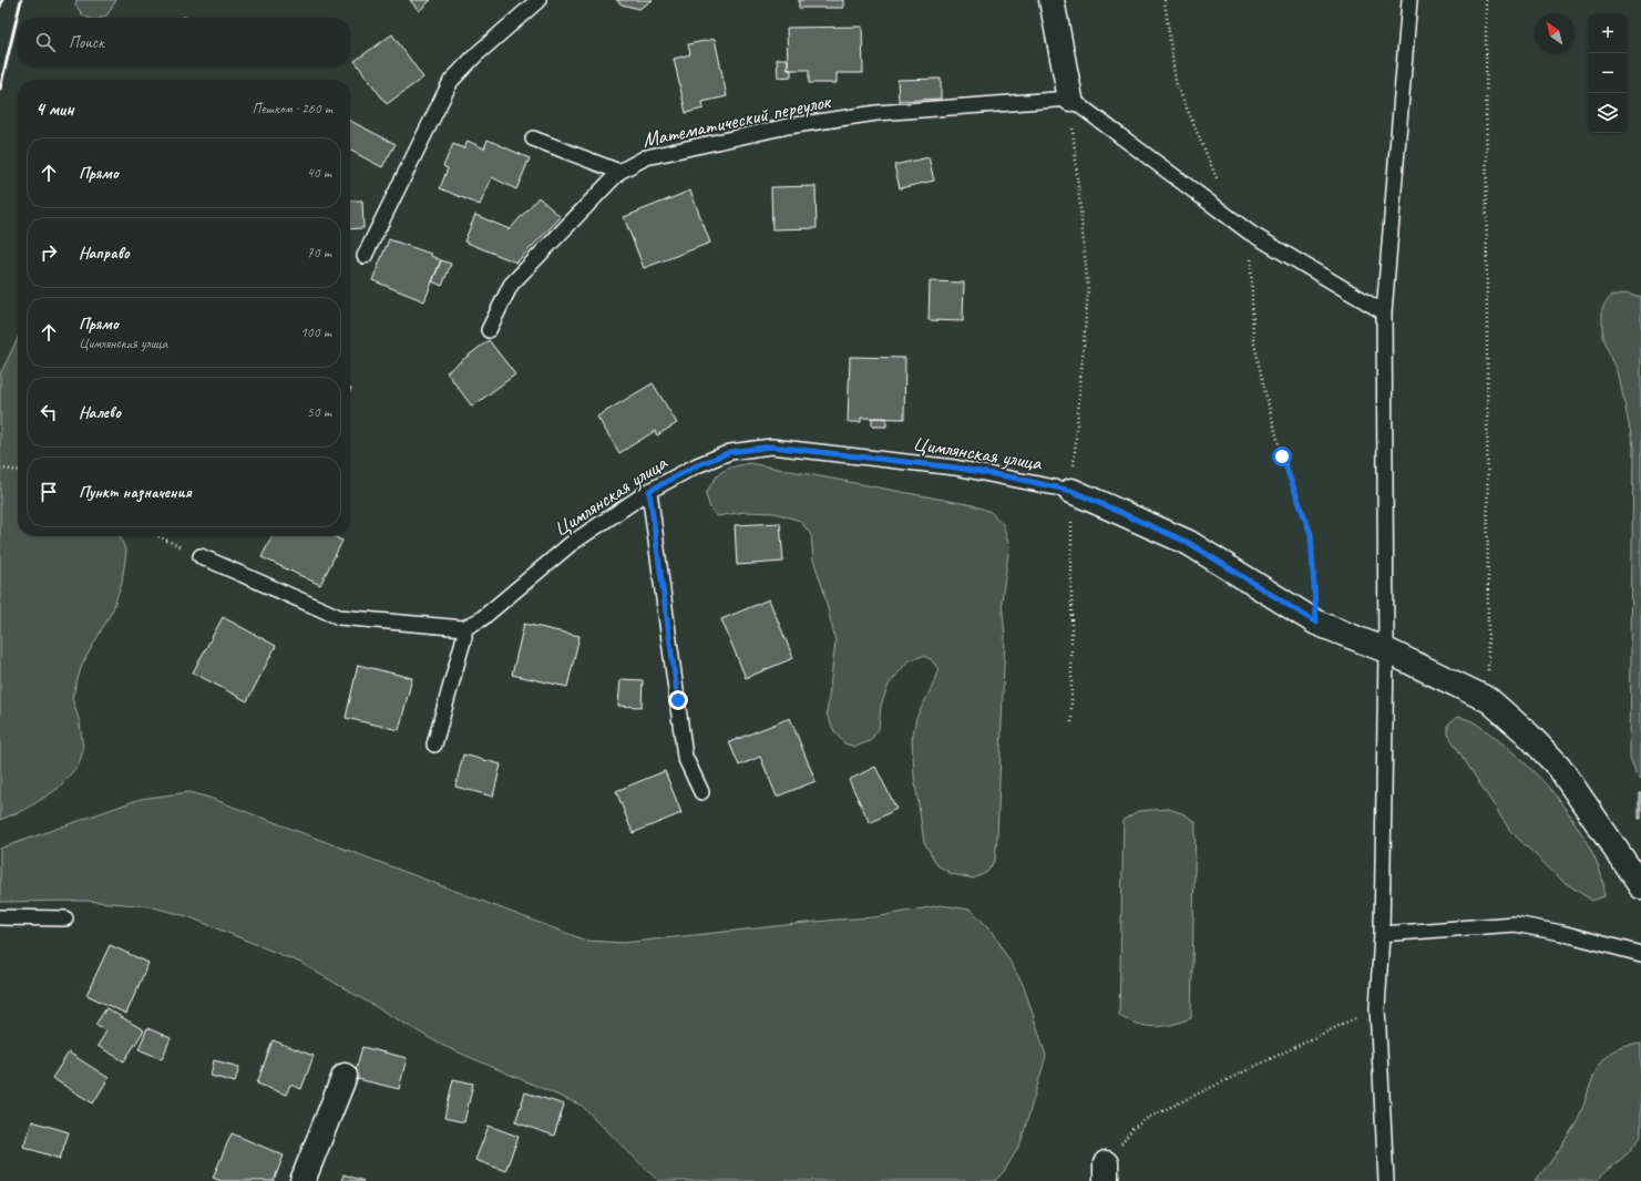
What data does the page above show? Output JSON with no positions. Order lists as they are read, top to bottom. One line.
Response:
{"streets":{"lane":["Математический переулок","Цимлянская улица"]},"north":"top left","page":{"map_buttons":["+","−"],"search":"Поиск","heading":["4 мин","Пешком · 260 m"],"list":[["Прямо","40 m"],["Направо","70 m"],["Прямо","Цимлянская улица","100 m"],["Налево","50 m"],"Пункт назначения"]}}
